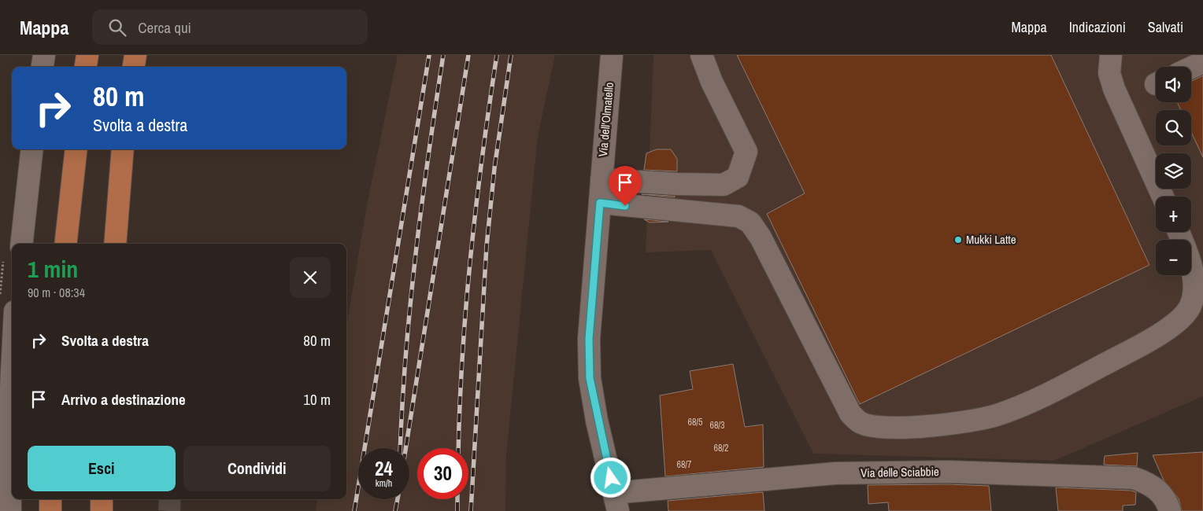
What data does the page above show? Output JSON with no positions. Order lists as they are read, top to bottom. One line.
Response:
{"streets":{"street":["Via dell'Olmatello","Via delle Sciabbie"]},"crossings":[["Via dell'Olmatello","Via delle Sciabbie"]],"places":["Mukki Latte"],"house_numbers":["68/5","68/3","68/2","68/7"],"page":{"header":"Mappa","search":"Cerca qui","nav":["Mappa","Indicazioni","Salvati"],"map_buttons":["+","−"],"turn":["80 m","Svolta a destra"],"heading":["1 min","90 m · 08:34"],"list":[{"name":"Svolta a destra","value":"80 m"},{"name":"Arrivo a destinazione","value":"10 m"}],"buttons":["Esci","Condividi"],"speed":"24 km/h","limit":"30"}}
